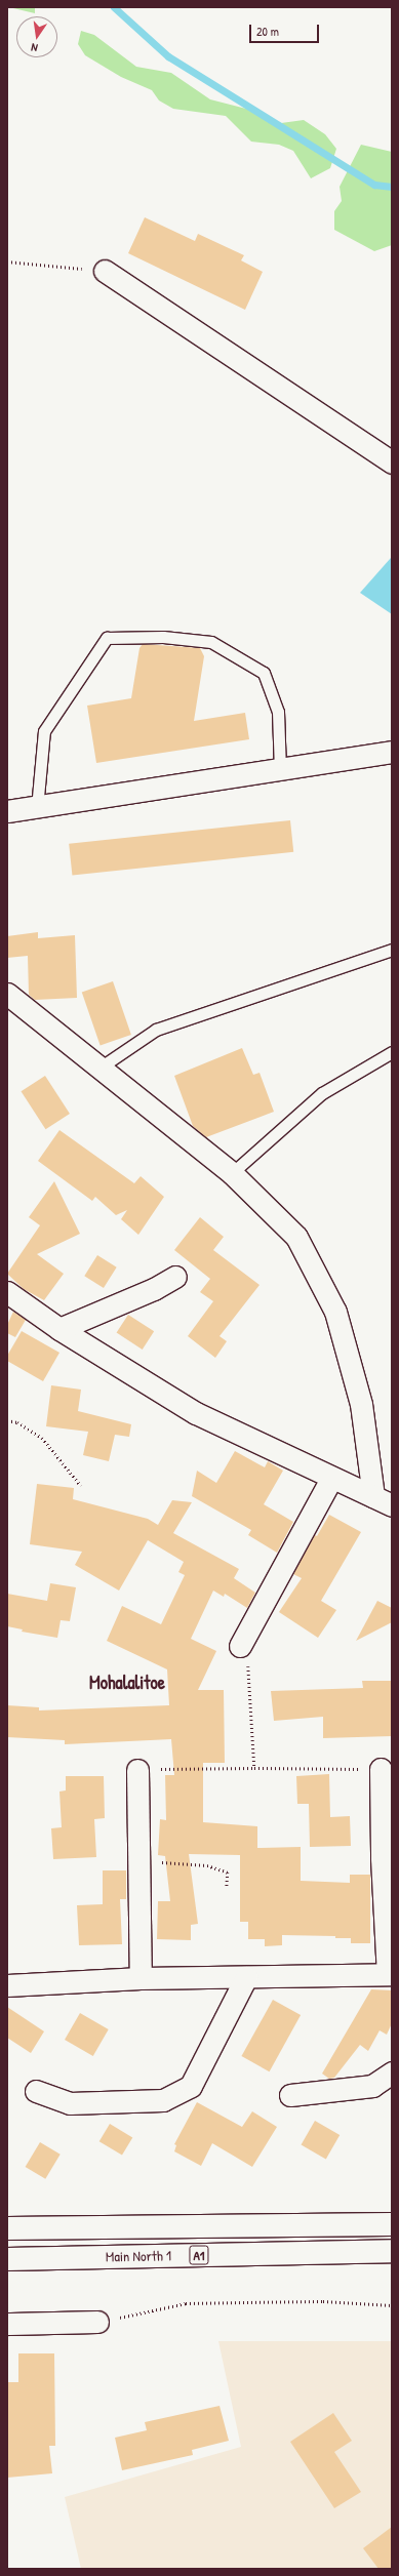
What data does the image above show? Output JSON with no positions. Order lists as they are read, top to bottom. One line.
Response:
{"streets":{"main road":["A1","Main North 1"]},"districts":["Mohalalitoe"],"scale_bar":"20 m","north":"bottom"}
